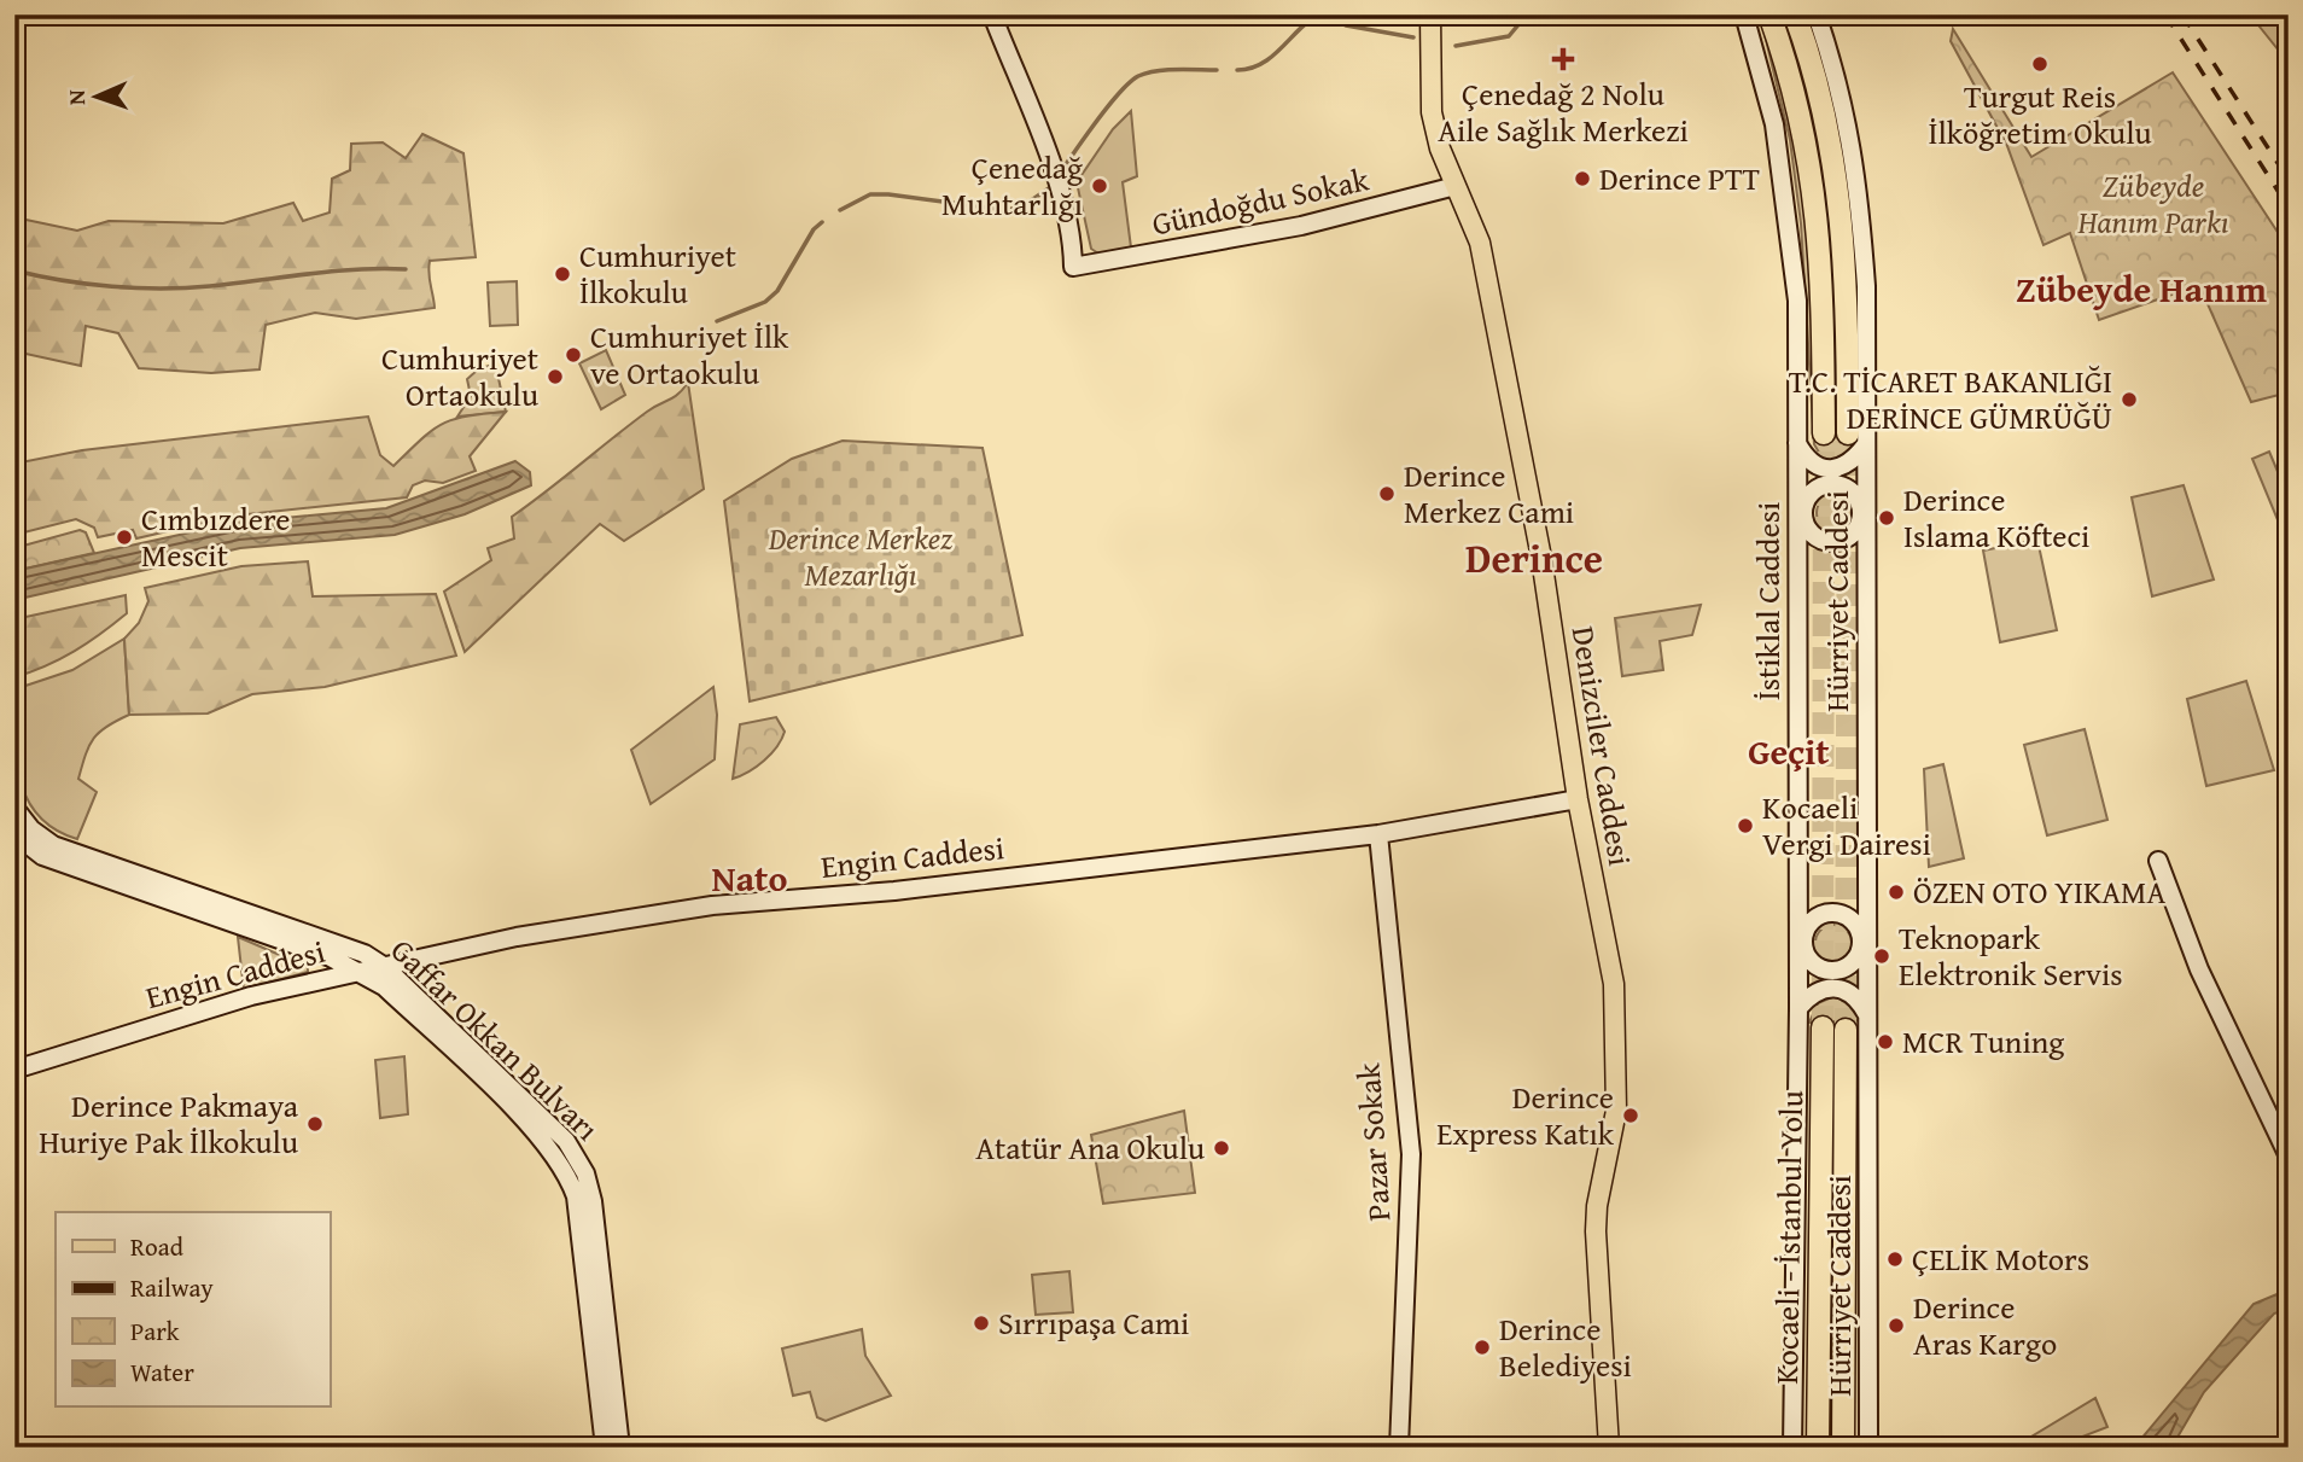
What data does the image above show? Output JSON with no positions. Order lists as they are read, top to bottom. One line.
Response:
{"streets":{"highway":["Kocaeli - İstanbul Yolu"],"main road":["Gündoğdu Sokak","İstiklal Caddesi","Hürriyet Caddesi","Denizciler Caddesi","Engin Caddesi","Gaffar Okkan Bulvarı","Pazar Sokak"]},"crossings":[["Gündoğdu Sokak","Denizciler Caddesi"],["İstiklal Caddesi","Hürriyet Caddesi"],["Denizciler Caddesi","Engin Caddesi"],["Engin Caddesi","Gaffar Okkan Bulvarı"],["Engin Caddesi","Pazar Sokak"]],"districts":["Zübeyde Hanım","Derince","Geçit","Nato"],"parks":["Zübeyde Hanım Parkı","Derince Merkez Mezarlığı"],"places":{"health":["Çenedağ 2 Nolu Aile Sağlık Merkezi"],"other":["Turgut Reis İlköğretim Okulu","Derince PTT","Çenedağ Muhtarlığı","Cumhuriyet İlkokulu","Cumhuriyet İlk ve Ortaokulu","Cumhuriyet Ortaokulu","T.C. TİCARET BAKANLIĞI DERİNCE GÜMRÜĞÜ","Derince Merkez Cami","Derince Islama Köfteci","Cımbızdere Mescit","Kocaeli Vergi Dairesi","ÖZEN OTO YIKAMA","Teknopark Elektronik Servis","MCR Tuning","Derince Express Katık","Derince Pakmaya Huriye Pak İlkokulu","Atatür Ana Okulu","ÇELİK Motors","Sırrıpaşa Cami","Derince Aras Kargo","Derince Belediyesi"]},"legend":["Road","Railway","Park","Water"],"north":"left"}
